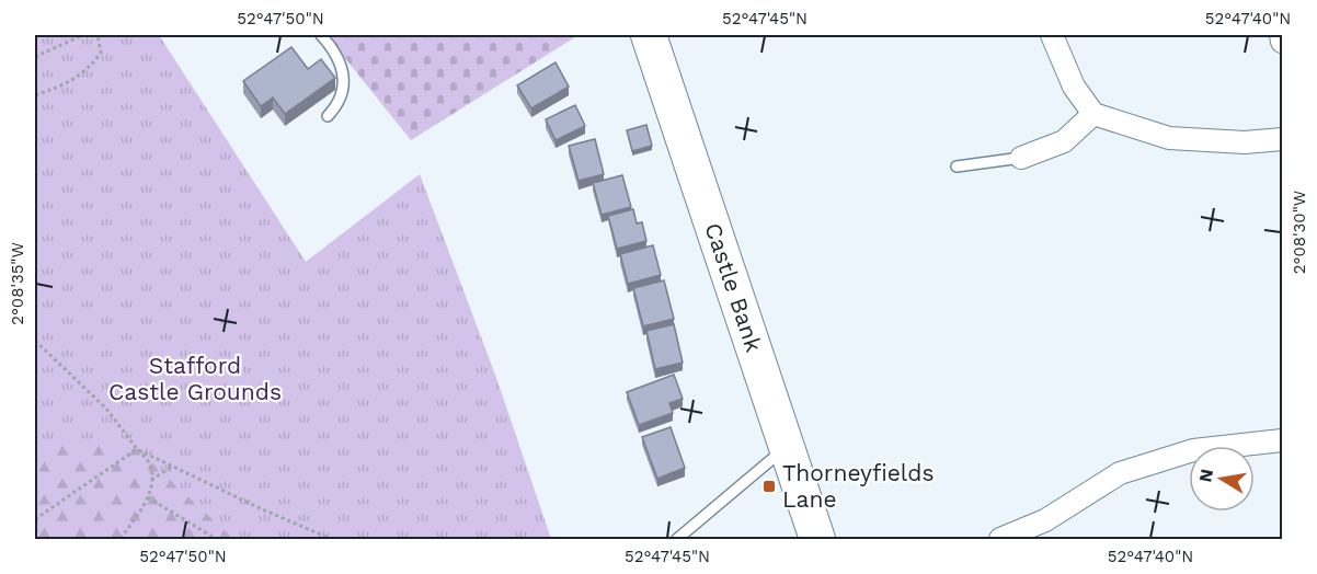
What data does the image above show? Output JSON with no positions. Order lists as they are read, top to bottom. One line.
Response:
{"streets":{"highway":["Castle Bank"]},"parks":["Stafford Castle Grounds"],"places":{"transit":["Thorneyfields Lane"]},"north":"left","coordinates":["52°47'50\"N","52°47'45\"N","52°47'40\"N","2°08'30\"W","2°08'35\"W"]}
